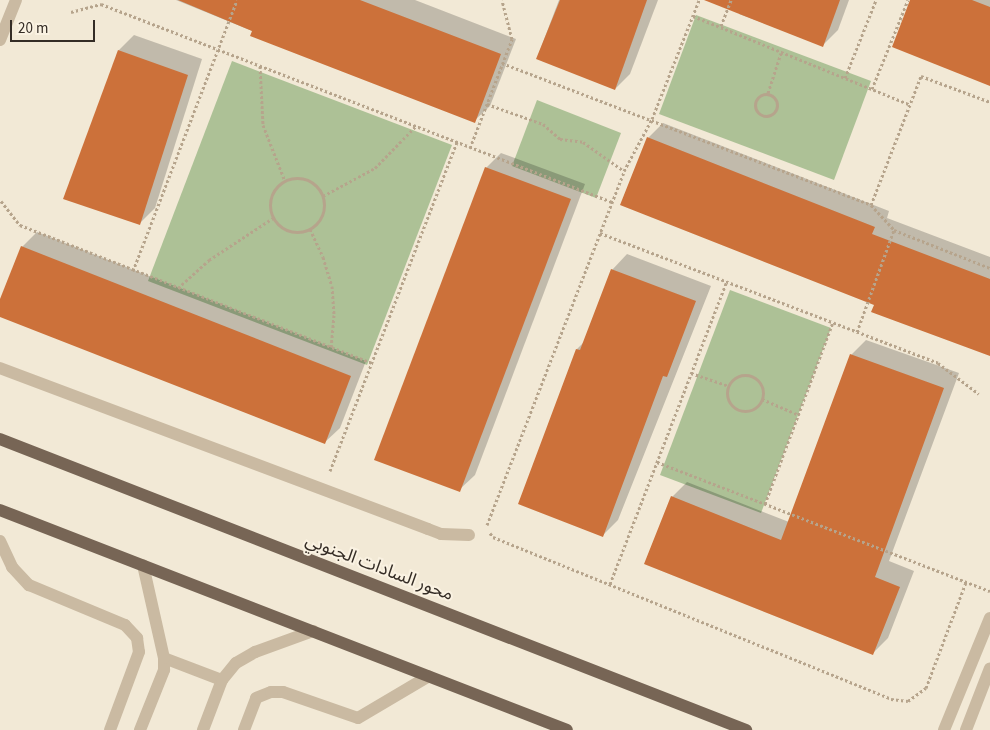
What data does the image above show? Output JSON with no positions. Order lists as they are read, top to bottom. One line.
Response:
{"streets":{"main road":["محور السادات الجنوبي"]},"scale_bar":"20 m"}
